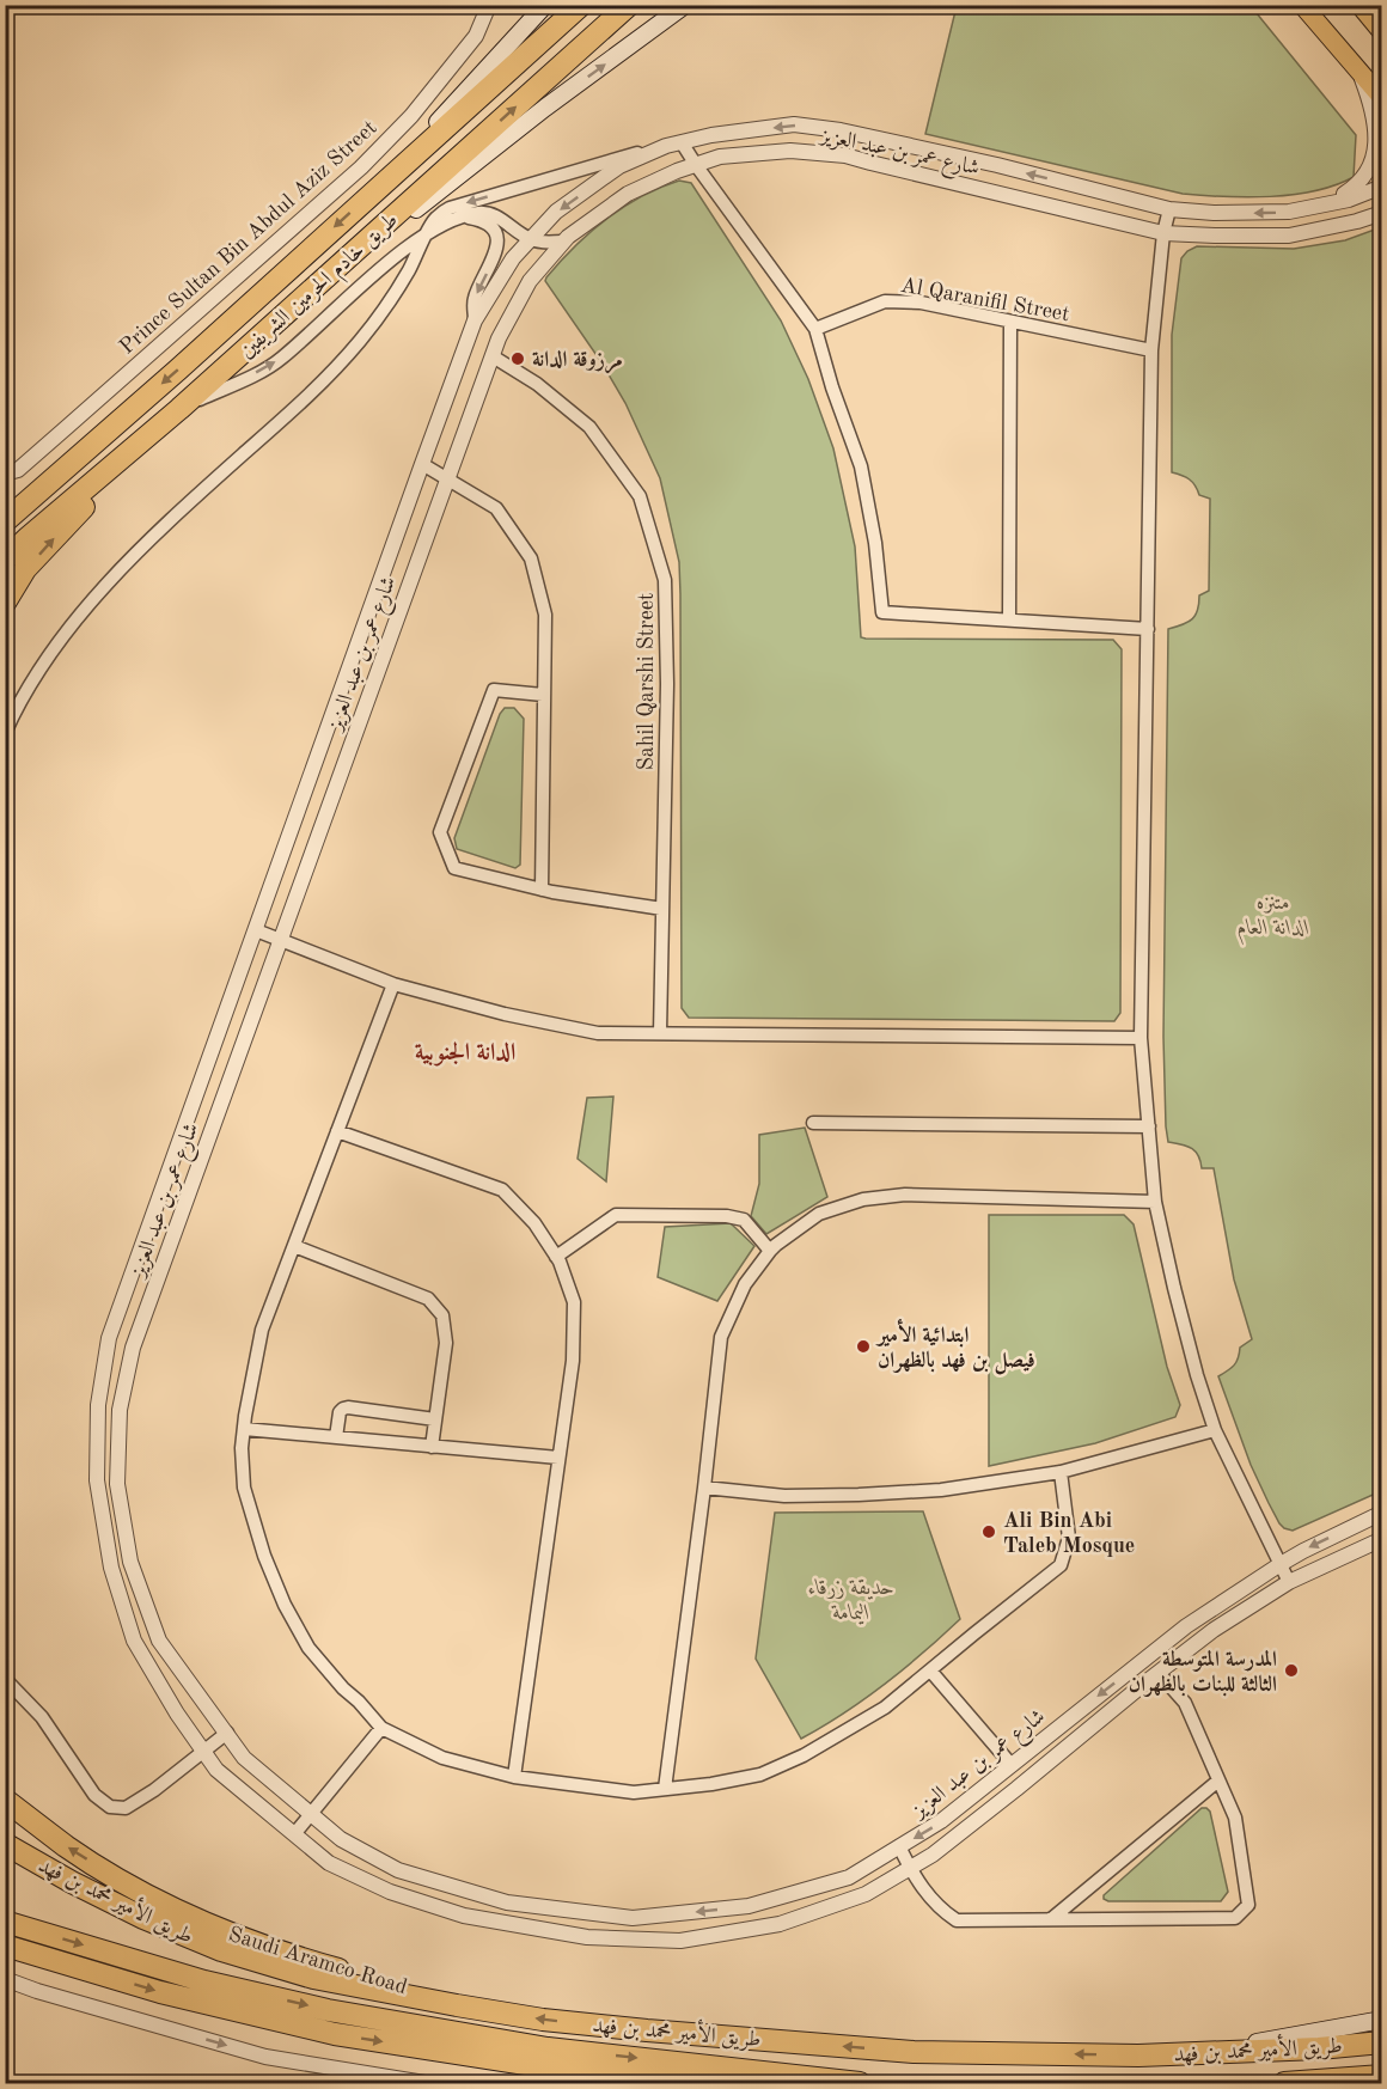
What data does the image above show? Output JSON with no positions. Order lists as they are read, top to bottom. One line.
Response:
{"streets":{"highway":["طريق خادم الحرمين الشريفين","طريق الأمير محمد بن فهد","Saudi Aramco Road"],"street":["شارع عمر بن عبد العزيز","Prince Sultan Bin Abdul Aziz Street","Al Qaranifil Street","Sahil Qarshi Street"]},"crossings":[["شارع عمر بن عبد العزيز","Sahil Qarshi Street"],["طريق الأمير محمد بن فهد","Saudi Aramco Road"]],"districts":["الدانة الجنوبية"],"parks":["متنزه الدانة العام","حديقة زرقاء اليمامة"],"places":["مرزوقة الدانة","ابتدائية الأمير فيصل بن فهد بالظهران","Ali Bin Abi Taleb Mosque","المدرسة المتوسطة الثالثة للبنات بالظهران"]}
